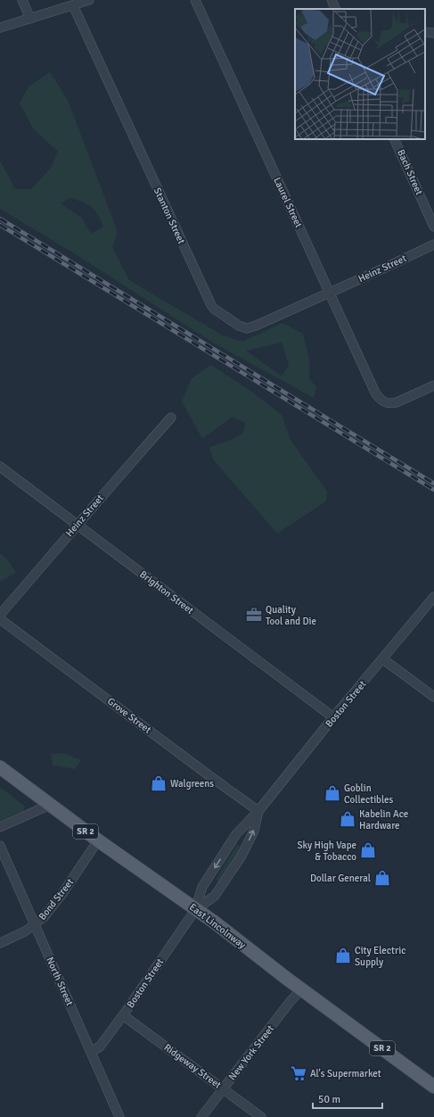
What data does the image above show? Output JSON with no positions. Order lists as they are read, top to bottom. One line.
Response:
{"streets":{"main road":["SR 2","East Lincolnway"],"street":["Bach Street","Laurel Street","Stanton Street","Heinz Street","Brighton Street","Boston Street","Grove Street","Bond Street","North Street","New York Street","Ridgeway Street"]},"crossings":[["Laurel Street","Stanton Street"],["Laurel Street","Heinz Street"],["Stanton Street","Heinz Street"],["Heinz Street","Brighton Street"],["Brighton Street","Boston Street"],["Boston Street","Grove Street"],["Boston Street","East Lincolnway"],["Boston Street","North Street"],["Boston Street","Ridgeway Street"],["Bond Street","East Lincolnway"],["Bond Street","North Street"],["East Lincolnway","New York Street"],["New York Street","Ridgeway Street"]],"places":{"office":["Quality Tool and Die"],"shop":["Walgreens","Goblin Collectibles","Kabelin Ace Hardware","Sky High Vape & Tobacco","Dollar General","City Electric Supply"],"supermarket":["Al's Supermarket"]},"scale_bar":"50 m"}
